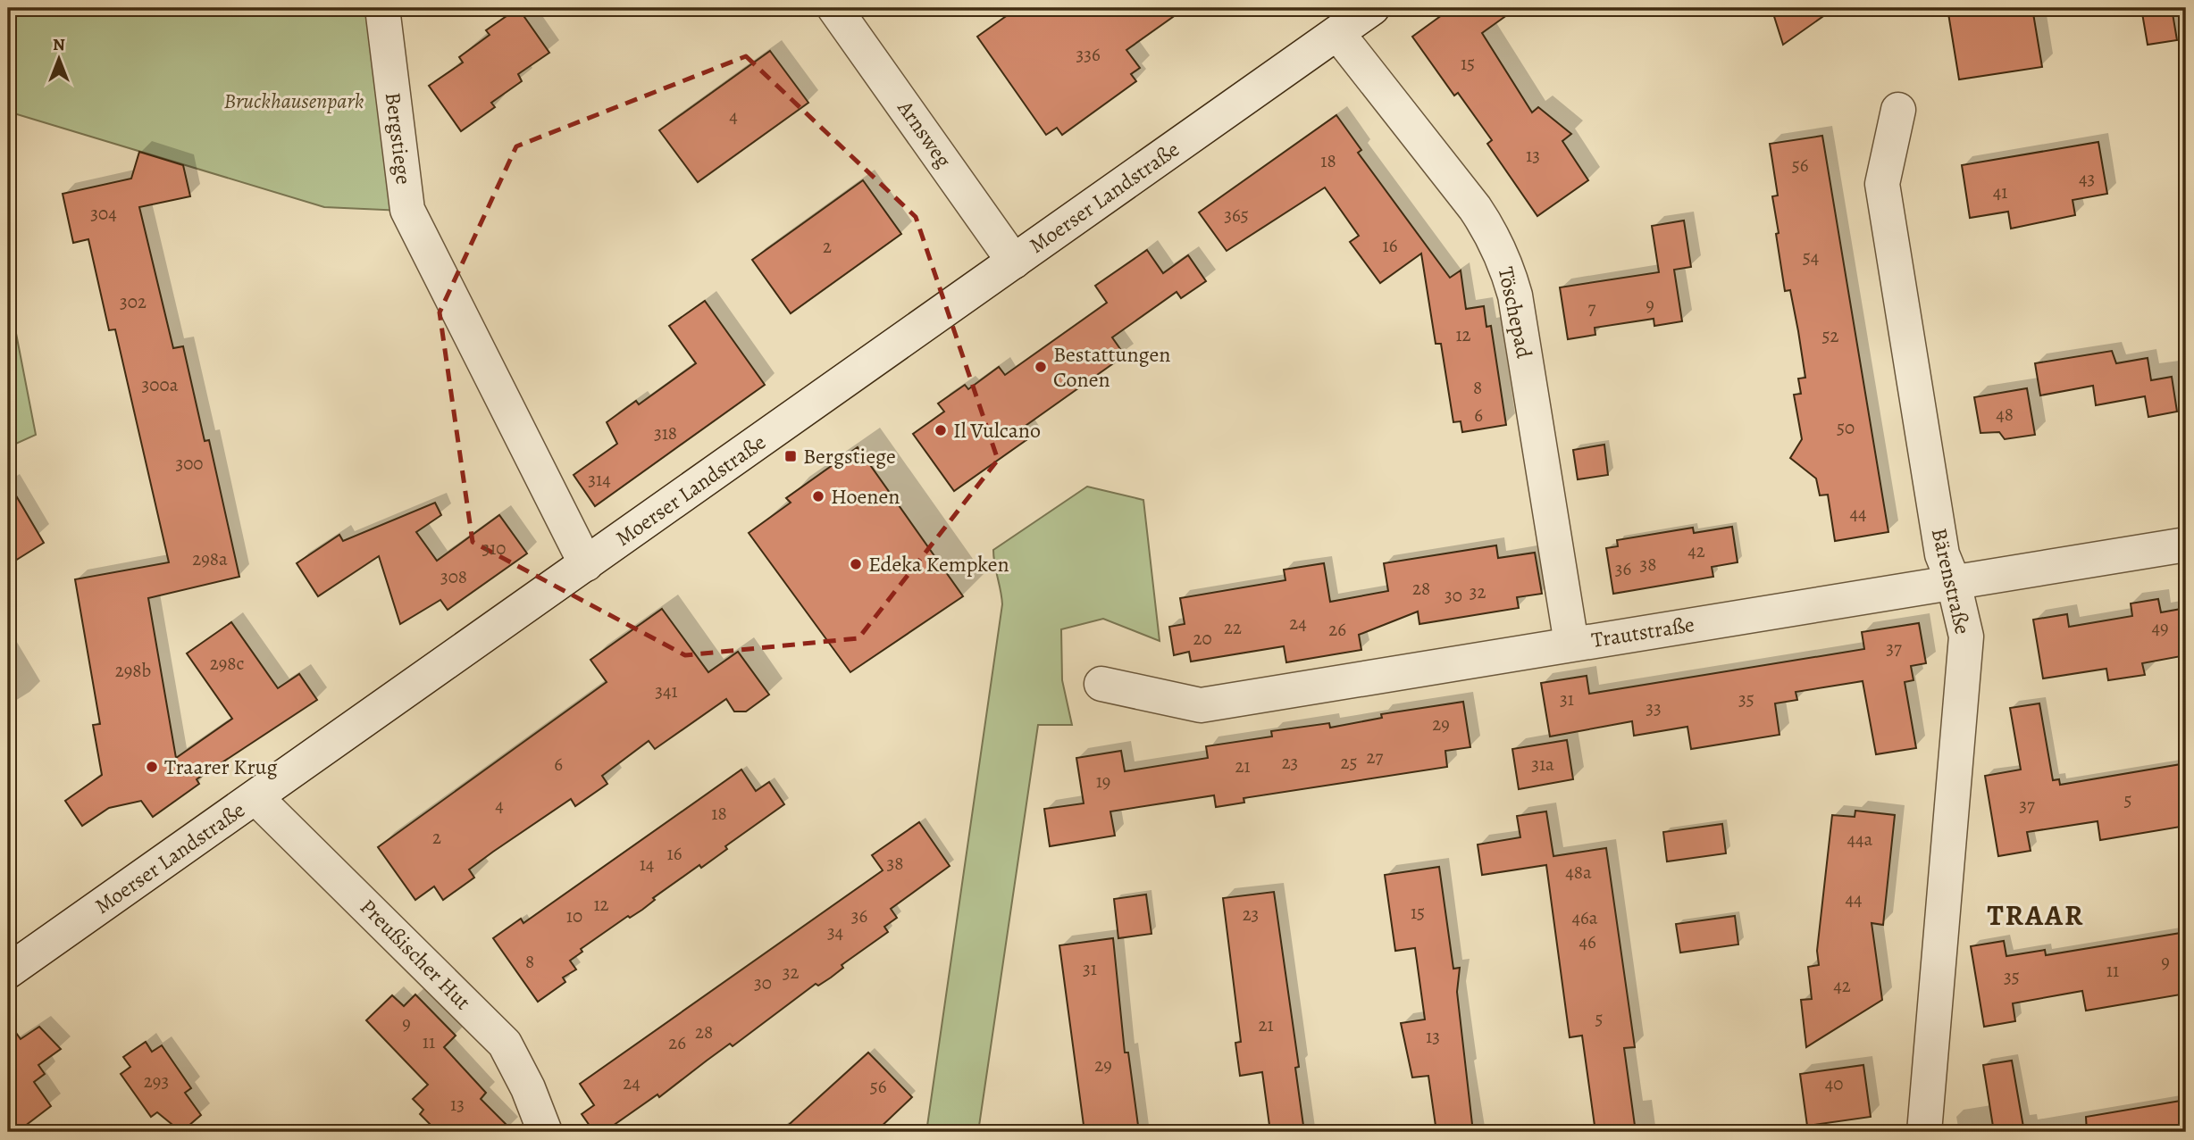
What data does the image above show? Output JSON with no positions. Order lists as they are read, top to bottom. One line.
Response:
{"streets":{"street":["Arnsweg","Bergstiege","Moerser Landstraße","Töschepad","Bärenstraße","Trautstraße","Preußischer Hut"]},"crossings":[["Arnsweg","Moerser Landstraße"],["Bergstiege","Moerser Landstraße"],["Moerser Landstraße","Töschepad"],["Moerser Landstraße","Preußischer Hut"],["Töschepad","Trautstraße"],["Bärenstraße","Trautstraße"]],"districts":["TRAAR"],"parks":["Bruckhausenpark"],"places":{"other":["Bestattungen Conen","Il Vulcano","Hoenen","Edeka Kempken","Traarer Krug"],"transit":["Bergstiege"]},"house_numbers":["336","15","4","13","18","56","43","41","304","365","16","2","54","302","9","7","12","52","300a","8","48","6","50","318","300","314","44","310","42","298a","38","36","308","28","32","30","24","22","49","26","20","37","298c","298b","341","31","35","33","29","27","23","25","6","31a","21","19","5","4","37","18","2","44a","16","38","14","48a","44","12","15","23","10","36","46a","34","46","8","9","31","11","32","35","30","42","5","9","21","28","13","11","26","29","293","24","40","56","13"],"north":"top"}
